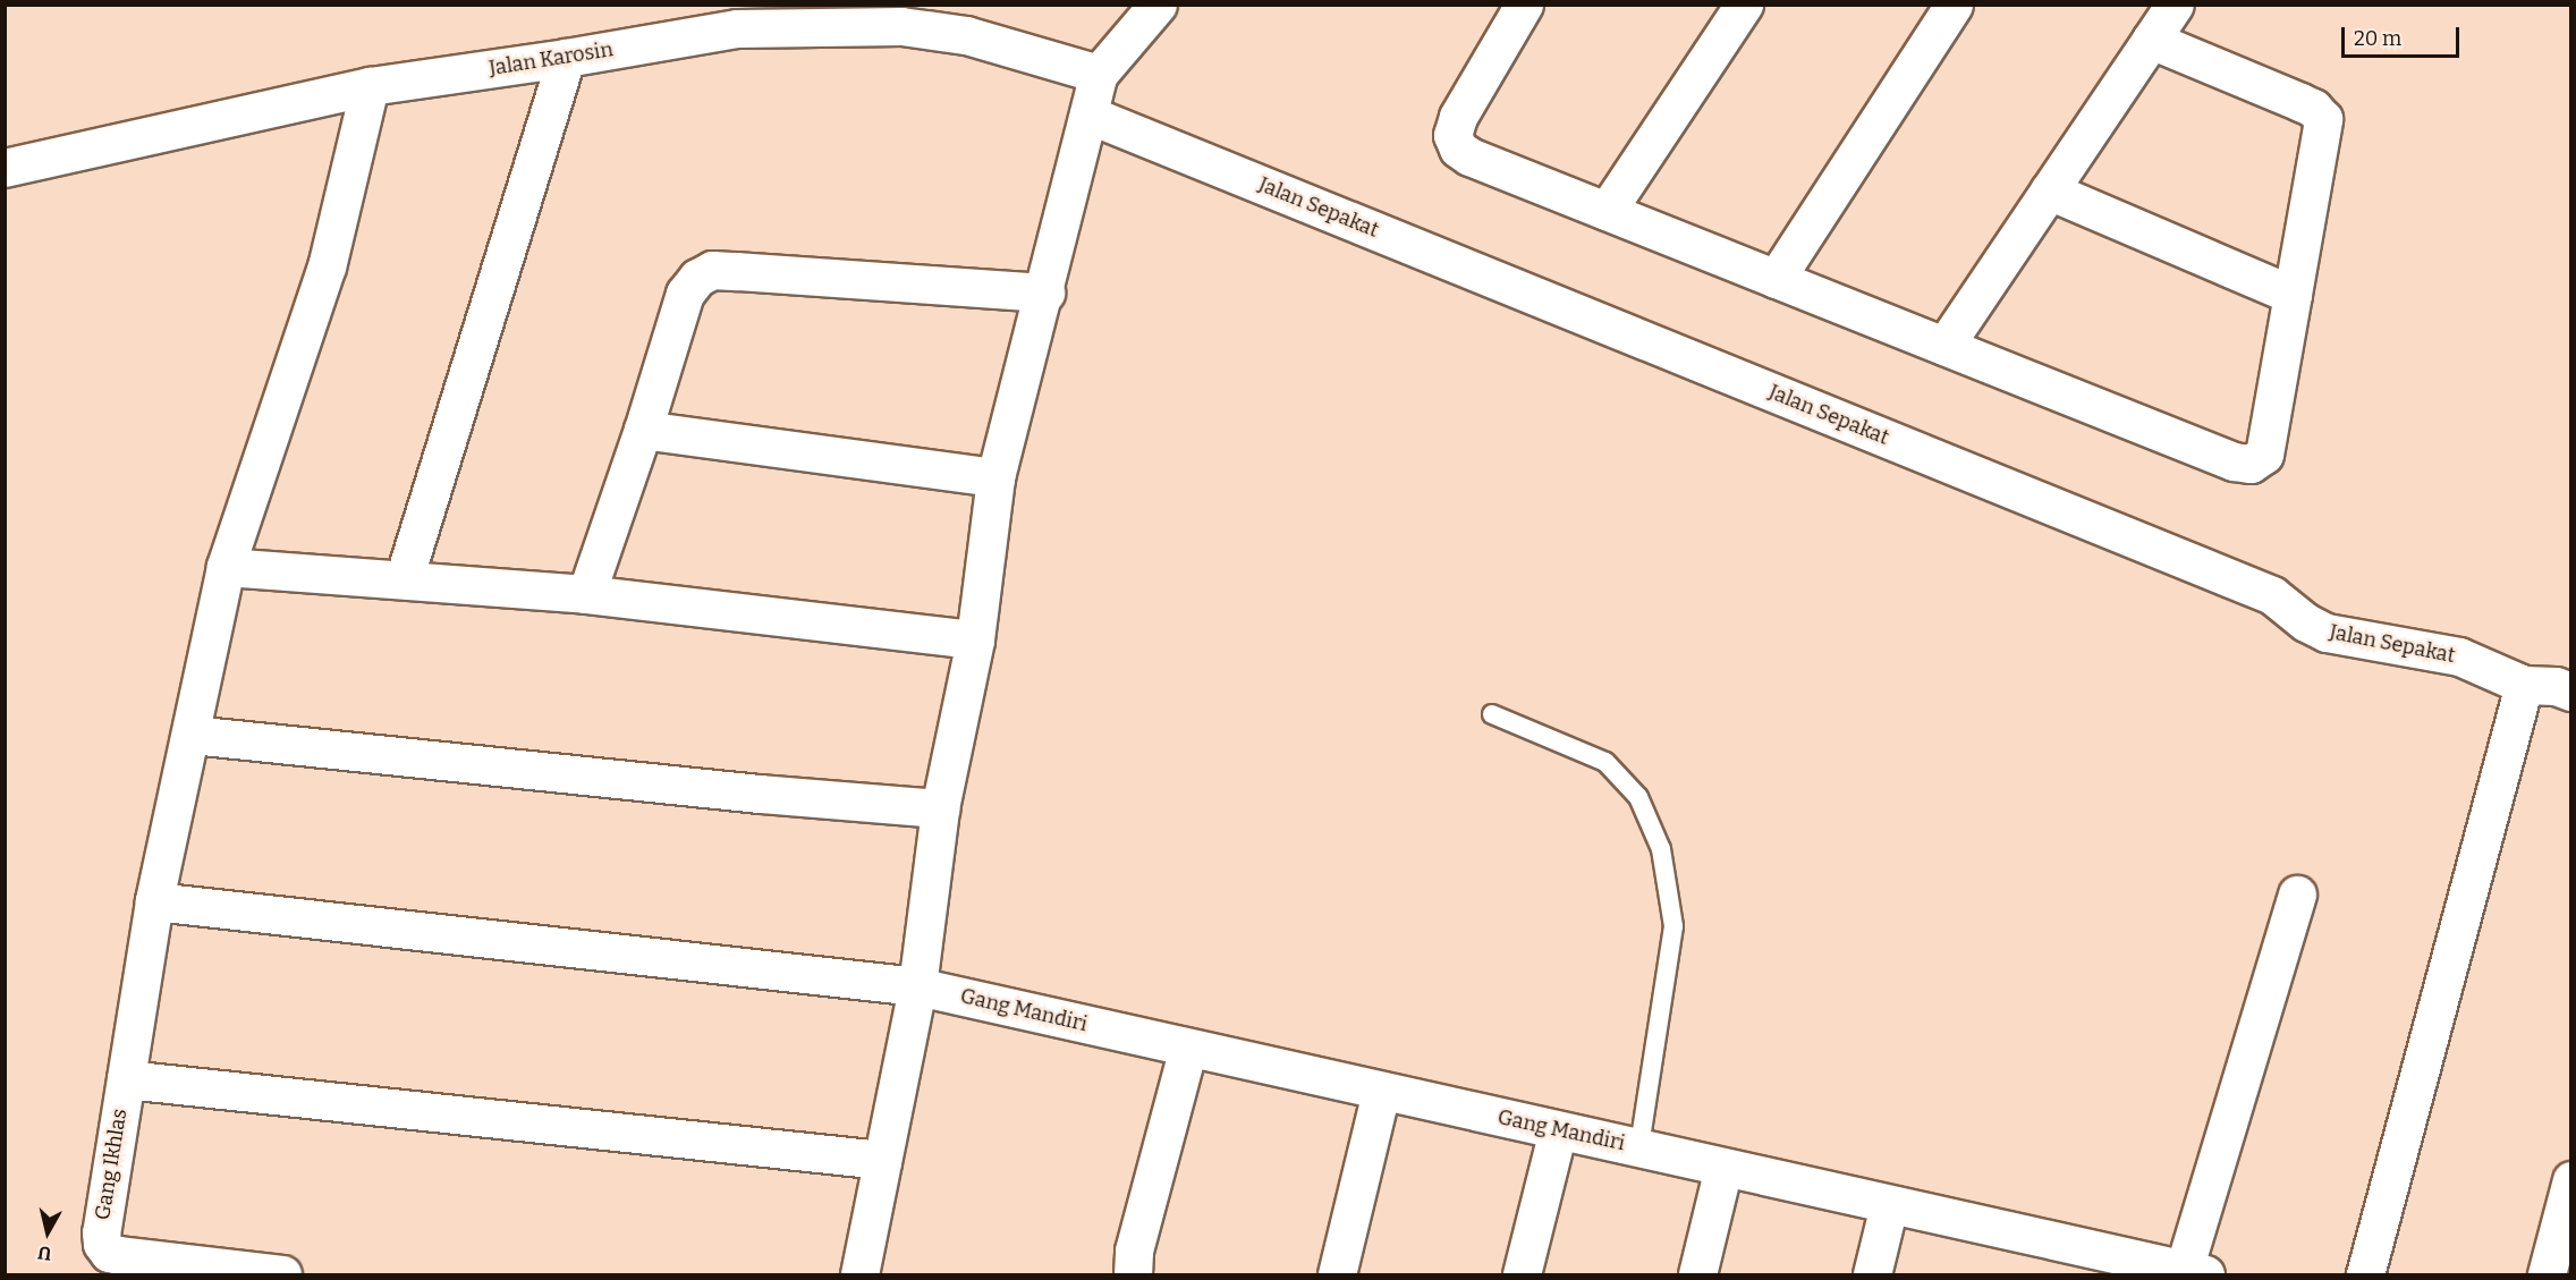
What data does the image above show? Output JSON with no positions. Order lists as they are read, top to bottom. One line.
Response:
{"streets":{"street":["Jalan Karosin","Jalan Sepakat","Gang Mandiri","Gang Ikhlas"]},"crossings":[["Jalan Karosin","Gang Ikhlas"],["Gang Mandiri","Gang Ikhlas"]],"scale_bar":"20 m","north":"bottom"}
